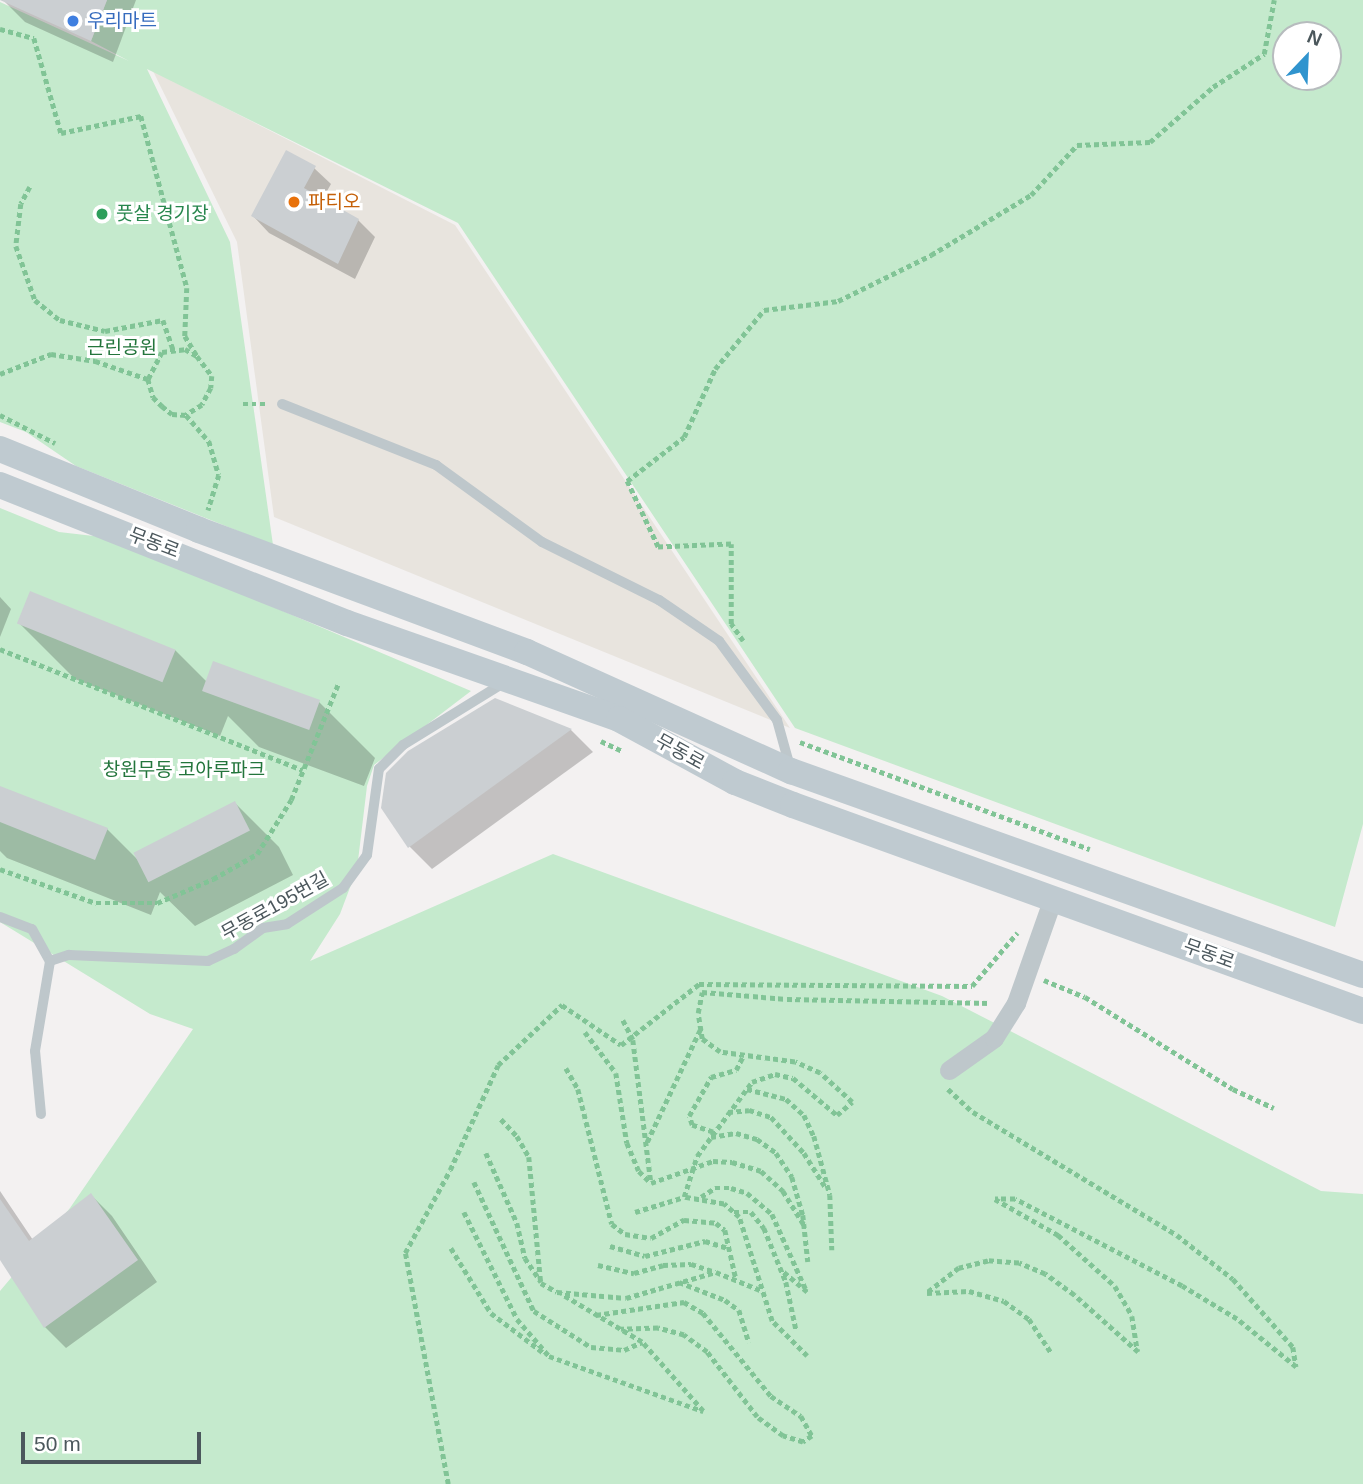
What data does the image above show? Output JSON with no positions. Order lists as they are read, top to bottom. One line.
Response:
{"streets":{"main road":["무동로"],"lane":["무동로195번길"]},"crossings":[["무동로","무동로195번길"]],"parks":["근린공원","창원무동 코아루파크"],"places":["우리마트","파티오","풋살 경기장"],"scale_bar":"50 m","north":"top right"}
